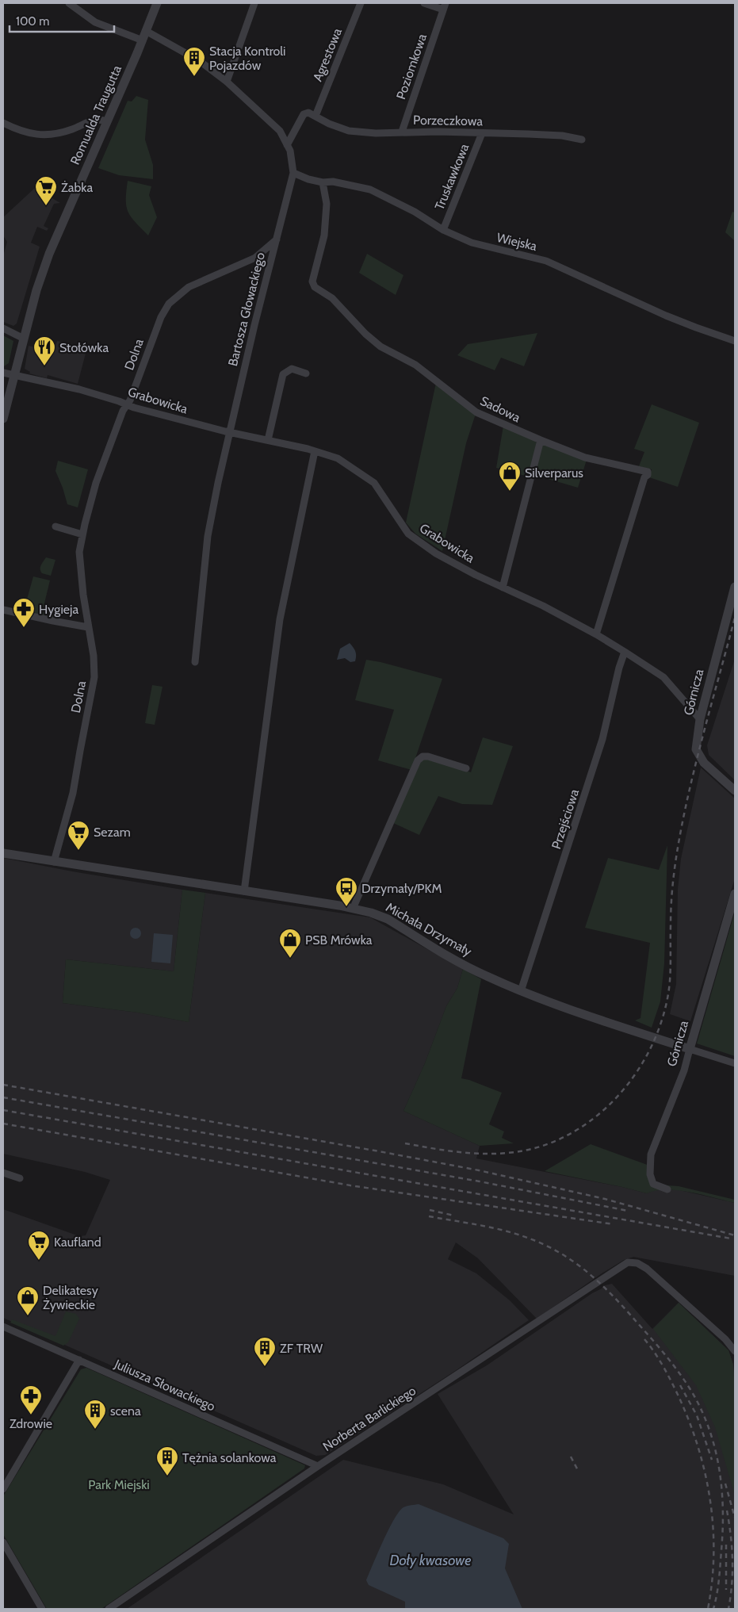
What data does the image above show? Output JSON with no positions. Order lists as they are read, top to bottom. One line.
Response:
{"streets":{"street":["Agrestowa","Poziomkowa","Romualda Traugutta","Porzeczkowa","Truskawkowa","Wiejska","Bartosza Głowackiego","Dolna","Grabowicka","Sadowa","Górnicza","Przejściowa","Michała Drzymały","Juliusza Słowackiego","Norberta Barlickiego"]},"crossings":[["Agrestowa","Porzeczkowa"],["Poziomkowa","Porzeczkowa"],["Romualda Traugutta","Bartosza Głowackiego"],["Romualda Traugutta","Grabowicka"],["Porzeczkowa","Truskawkowa"],["Truskawkowa","Wiejska"],["Wiejska","Bartosza Głowackiego"],["Wiejska","Sadowa"],["Bartosza Głowackiego","Dolna"],["Bartosza Głowackiego","Grabowicka"],["Dolna","Grabowicka"],["Dolna","Michała Drzymały"],["Grabowicka","Sadowa"],["Grabowicka","Górnicza"],["Grabowicka","Przejściowa"],["Górnicza","Michała Drzymały"],["Przejściowa","Michała Drzymały"],["Juliusza Słowackiego","Norberta Barlickiego"]],"water":["Doły kwasowe"],"parks":["Park Miejski"],"places":{"building":["Stacja Kontroli Pojazdów","ZF TRW","scena","Tężnia solankowa"],"supermarket":["Żabka","Sezam","Kaufland"],"restaurant":["Stołówka"],"shop":["Silverparus","PSB Mrówka","Delikatesy Żywieckie"],"pharmacy":["Hygieja","Zdrowie"],"bus stop":["Drzymały/PKM"]},"scale_bar":"100 m"}
